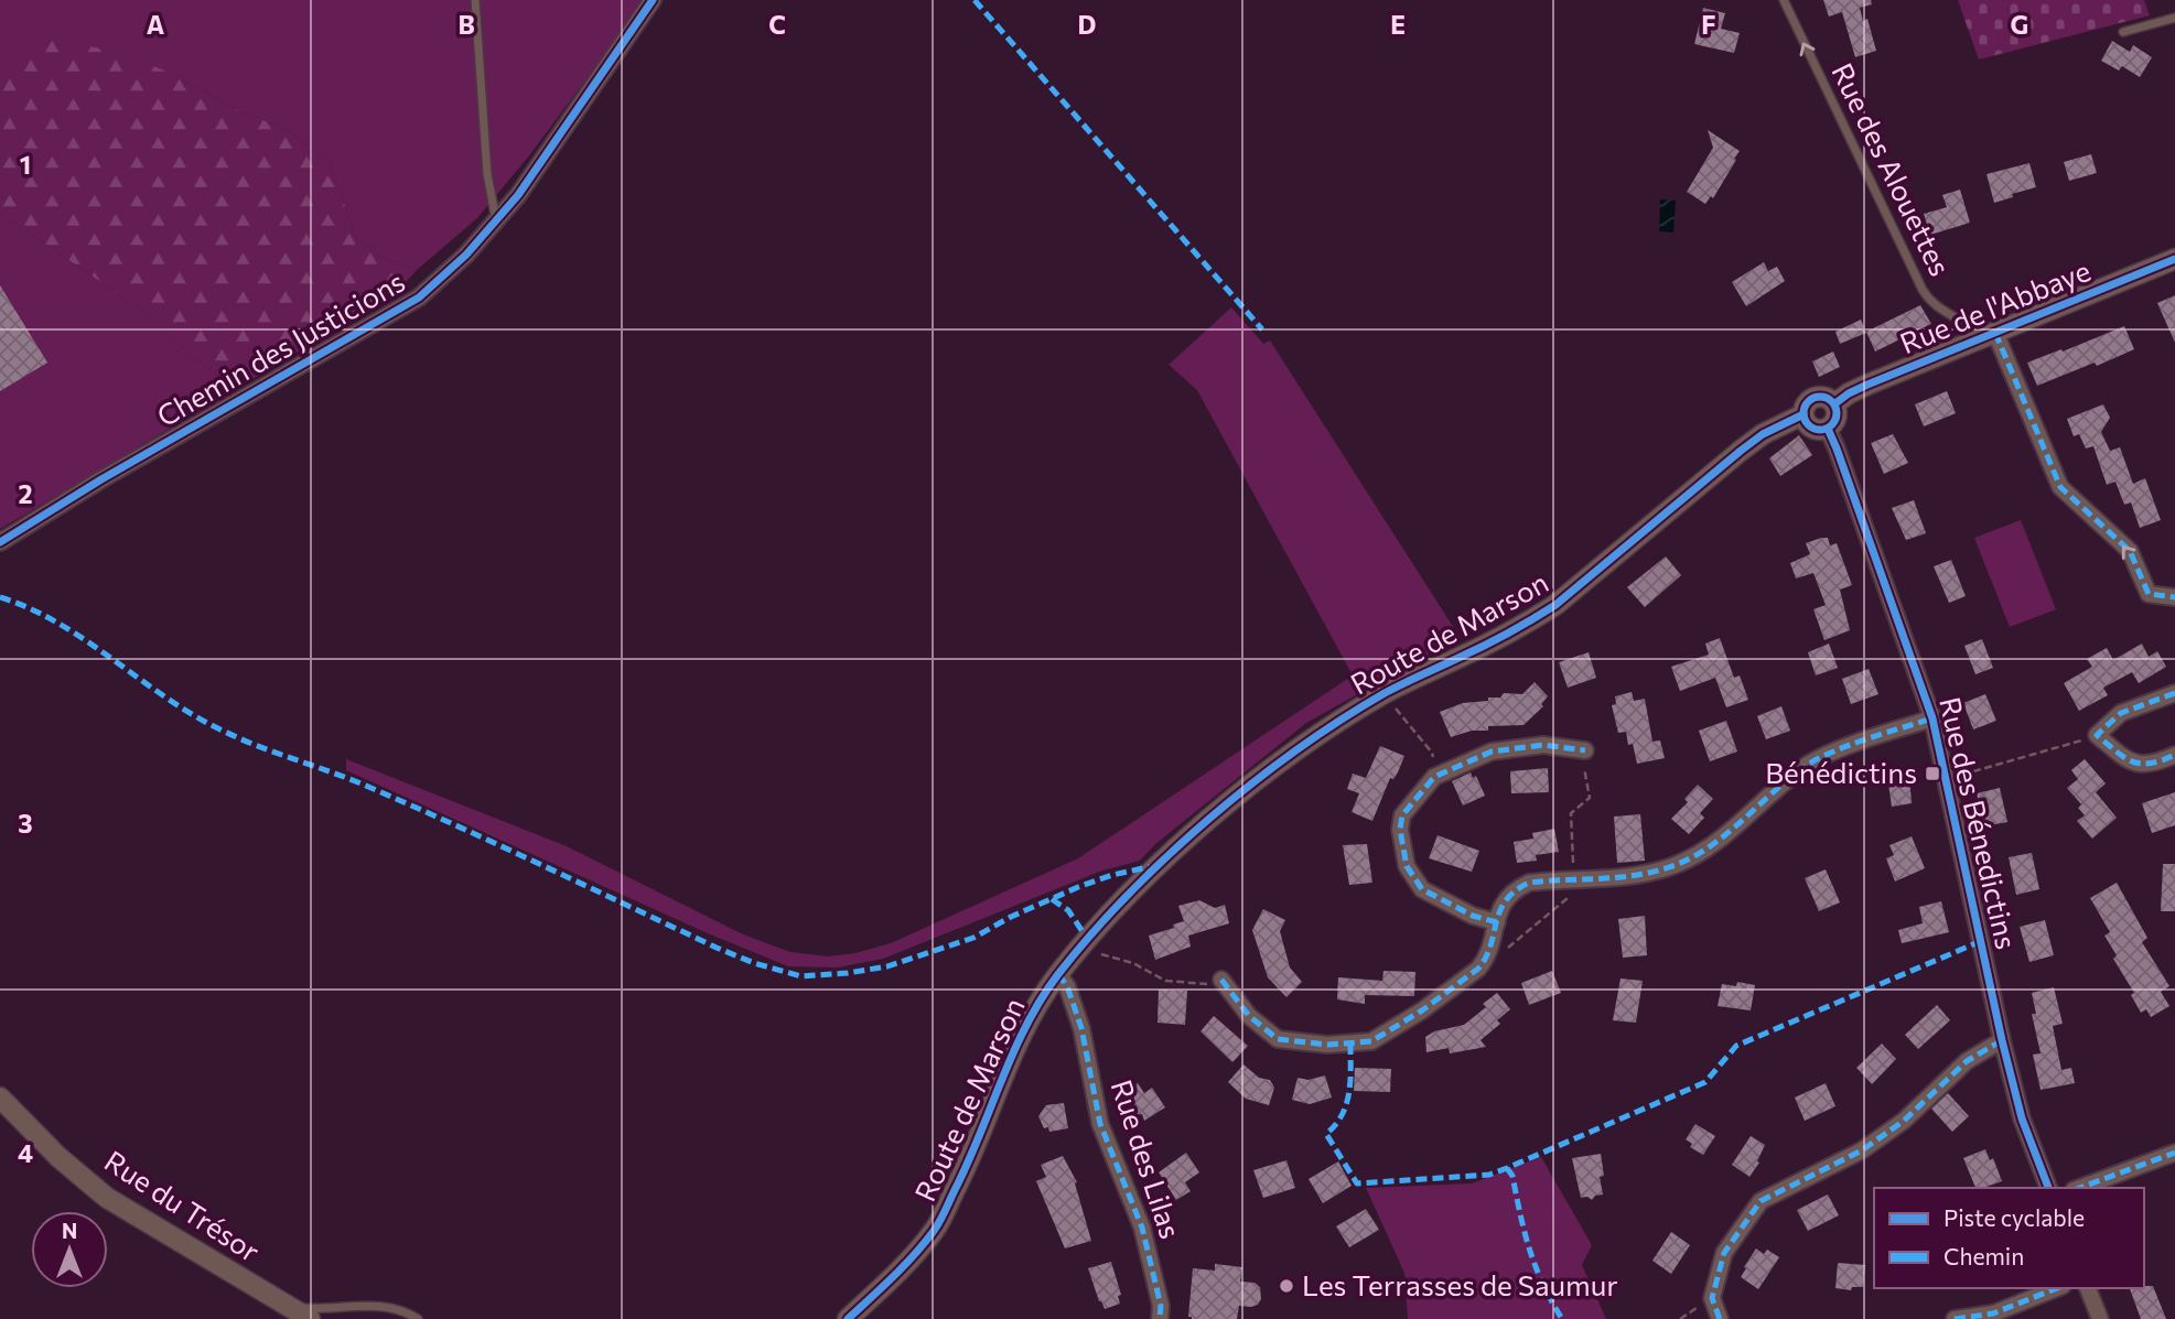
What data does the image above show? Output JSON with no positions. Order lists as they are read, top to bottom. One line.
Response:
{"streets":{"street":["Rue de l'Abbaye","Chemin des Justicions","Route de Marson","Rue des Bénedictins","Rue des Lilas","Rue du Trésor"],"lane":["Rue des Alouettes"]},"crossings":[["Rue des Alouettes","Rue de l'Abbaye"],["Rue de l'Abbaye","Route de Marson"],["Rue de l'Abbaye","Rue des Bénedictins"],["Route de Marson","Rue des Bénedictins"],["Route de Marson","Rue des Lilas"]],"one_way":["Rue des Alouettes"],"places":{"transit":["Bénédictins"],"other":["Les Terrasses de Saumur"]},"legend":["Piste cyclable","Chemin"],"north":"top","grid":{"columns":["A","B","C","D","E","F","G"],"rows":["1","2","3","4"]}}
